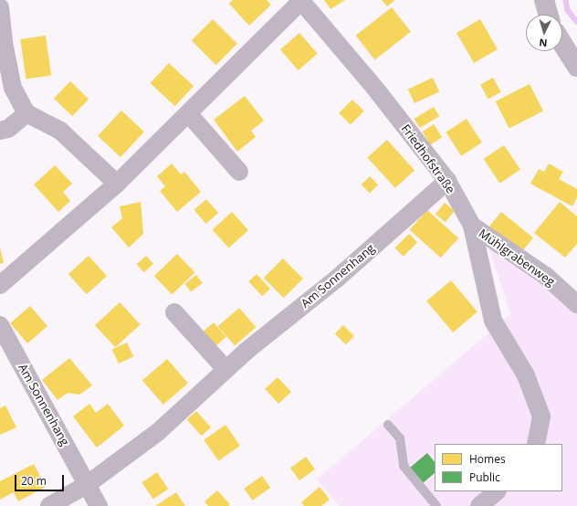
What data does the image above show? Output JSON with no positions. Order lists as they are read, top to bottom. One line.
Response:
{"streets":{"street":["Friedhofstraße","Mühlgrabenweg","Am Sonnenhang"]},"crossings":[["Friedhofstraße","Mühlgrabenweg"],["Friedhofstraße","Am Sonnenhang"]],"legend":["Homes","Public"],"scale_bar":"20 m","north":"bottom"}
